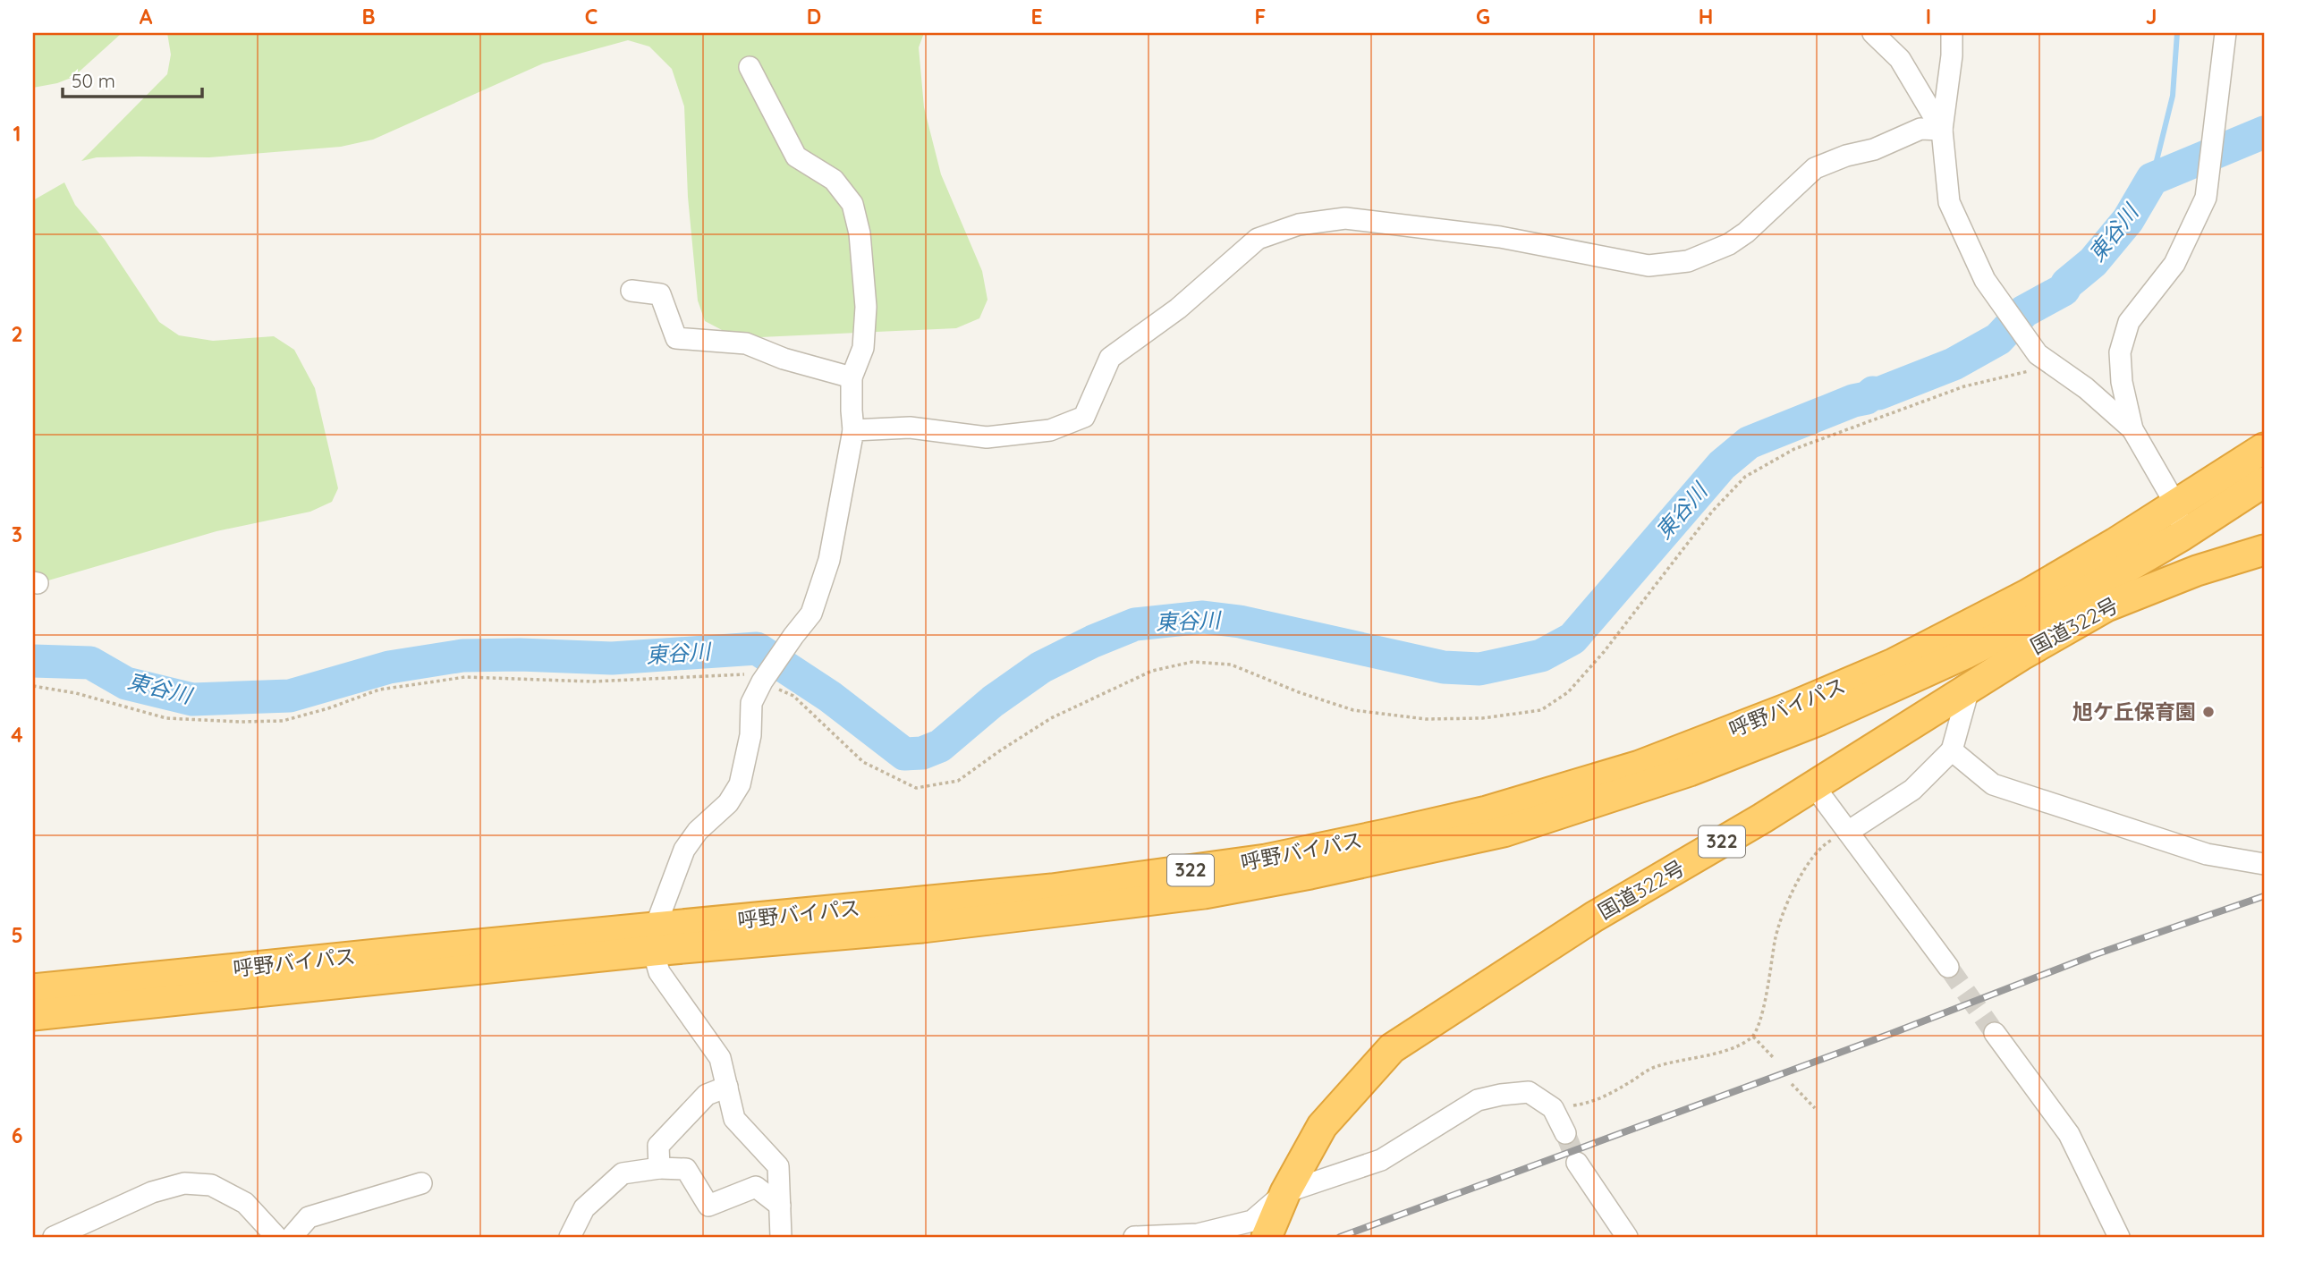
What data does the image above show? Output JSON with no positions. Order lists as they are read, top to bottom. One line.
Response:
{"streets":{"highway":["国道322号","呼野バイパス","322"]},"water":["東谷川"],"places":["旭ケ丘保育園"],"scale_bar":"50 m","grid":{"columns":["A","B","C","D","E","F","G","H","I","J"],"rows":["1","2","3","4","5","6"]}}
